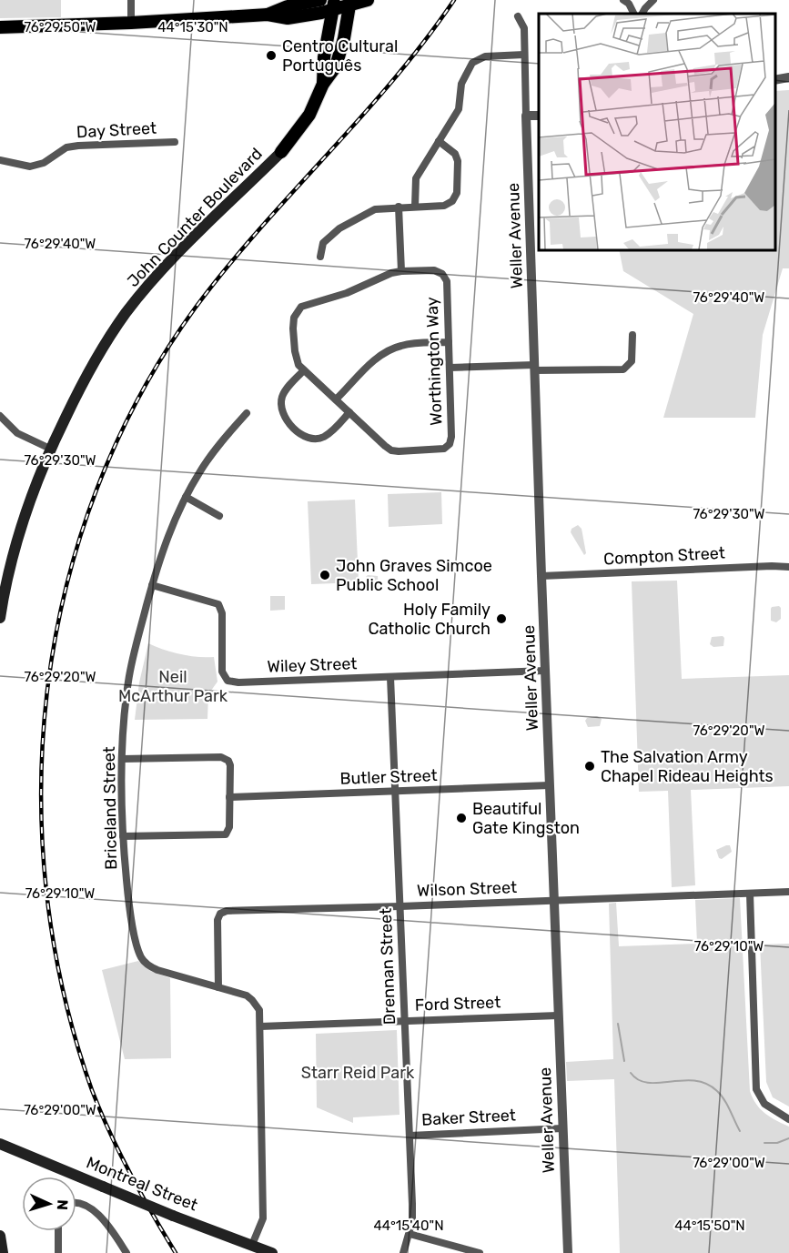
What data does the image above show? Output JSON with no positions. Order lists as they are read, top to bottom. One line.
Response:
{"streets":{"main road":["John Counter Boulevard","Montreal Street"],"street":["Day Street","Weller Avenue","Worthington Way","Compton Street","Wiley Street","Butler Street","Briceland Street","Wilson Street","Drennan Street","Ford Street","Baker Street"]},"crossings":[["Weller Avenue","Compton Street"],["Weller Avenue","Wiley Street"],["Weller Avenue","Butler Street"],["Weller Avenue","Wilson Street"],["Weller Avenue","Ford Street"],["Weller Avenue","Baker Street"],["Wiley Street","Briceland Street"],["Wiley Street","Drennan Street"],["Butler Street","Drennan Street"],["Briceland Street","Wilson Street"],["Briceland Street","Ford Street"],["Briceland Street","Montreal Street"],["Wilson Street","Drennan Street"],["Drennan Street","Ford Street"],["Drennan Street","Baker Street"]],"parks":["Neil McArthur Park","Starr Reid Park"],"places":["Centro Cultural Português","John Graves Simcoe Public School","Holy Family Catholic Church","The Salvation Army Chapel Rideau Heights","Beautiful Gate Kingston"],"north":"right","coordinates":["44°15'30\"N","76°29'50\"W","76°29'40\"W","76°29'30\"W","76°29'20\"W","76°29'10\"W","76°29'00\"W","44°15'40\"N","44°15'50\"N"]}
